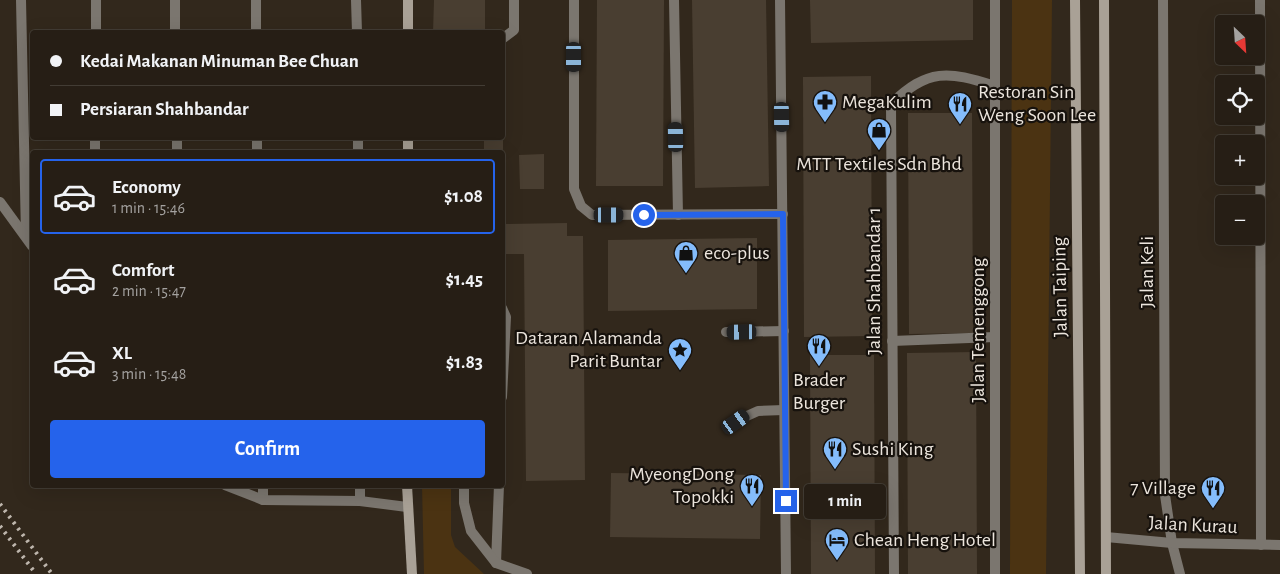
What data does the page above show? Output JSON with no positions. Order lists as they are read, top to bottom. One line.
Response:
{"streets":{"main road":["Jalan Taiping"],"street":["Jalan Keli","Jalan Shahbandar 1","Jalan Temenggong","Jalan Kurau"]},"crossings":[["Jalan Keli","Jalan Kurau"],["Jalan Shahbandar 1","Jalan Temenggong"]],"places":{"pharmacy":["MegaKulim"],"restaurant":["Restoran Sin Weng Soon Lee","Brader Burger","Sushi King","MyeongDong Topokki","7 Village"],"shop":["MTT Textiles Sdn Bhd","eco-plus"],"place":["Dataran Alamanda Parit Buntar"],"hotel":["Chean Heng Hotel"]},"north":"bottom right","page":{"map_buttons":["+","−"],"banner":["Kedai Makanan Minuman Bee Chuan","Persiaran Shahbandar"],"list":[{"name":"Economy","note":"1 min · 15:46","value":"$1.08"},{"name":"Comfort","note":"2 min · 15:47","value":"$1.45"},{"name":"XL","note":"3 min · 15:48","value":"$1.83"}],"buttons":"Confirm","bubble":"1 min"}}
